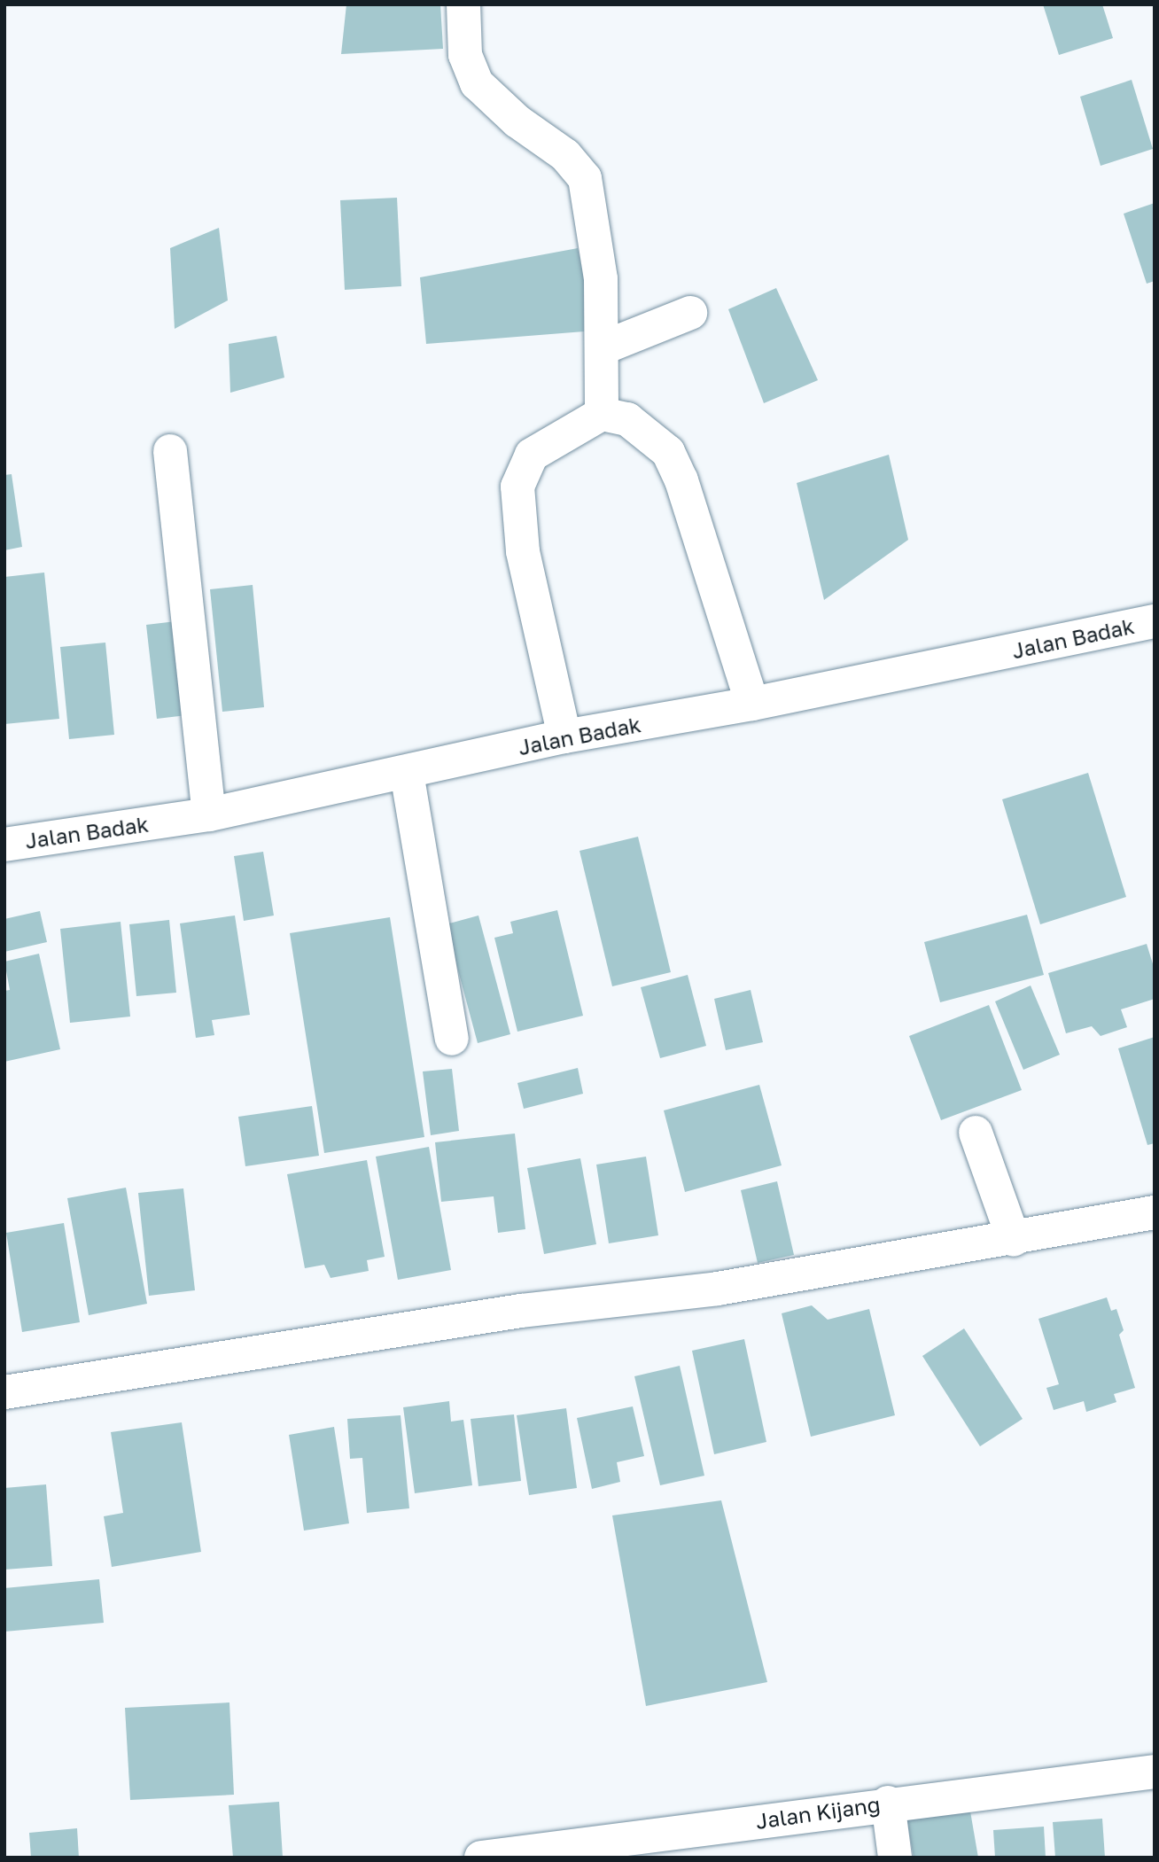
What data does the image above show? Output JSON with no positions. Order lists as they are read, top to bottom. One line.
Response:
{"streets":{"street":["Jalan Badak","Jalan Kijang"]}}
